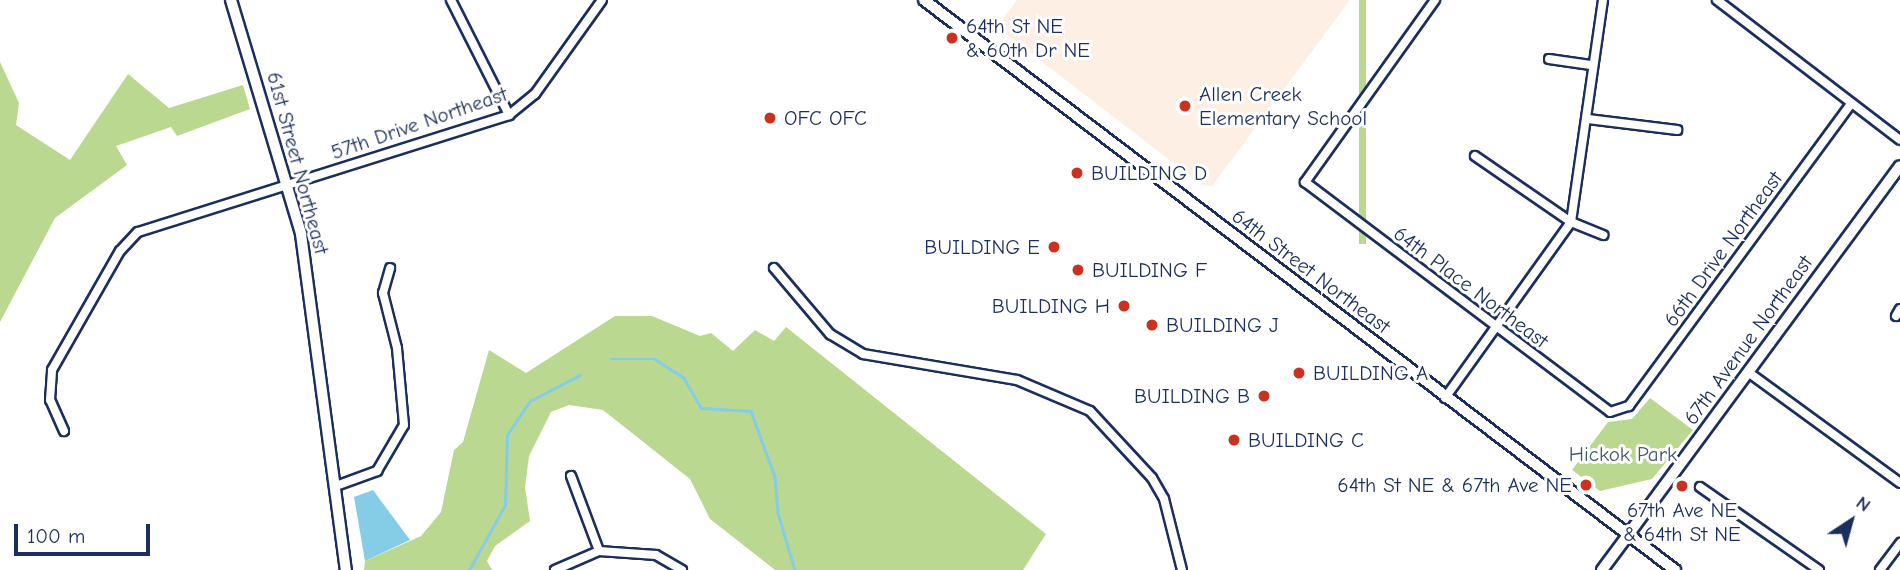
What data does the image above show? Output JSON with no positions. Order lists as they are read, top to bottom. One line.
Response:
{"streets":{"main road":["64th Street Northeast","67th Avenue Northeast"],"street":["57th Drive Northeast","61st Street Northeast","66th Drive Northeast","64th Place Northeast"]},"crossings":[["57th Drive Northeast","61st Street Northeast"],["66th Drive Northeast","64th Place Northeast"],["64th Street Northeast","67th Avenue Northeast"]],"parks":["Hickok Park"],"places":["64th St NE & 60th Dr NE","Allen Creek Elementary School","OFC OFC","BUILDING D","BUILDING E","BUILDING F","BUILDING H","BUILDING J","BUILDING A","BUILDING B","BUILDING C","64th St NE & 67th Ave NE","67th Ave NE & 64th St NE"],"scale_bar":"100 m","north":"top right"}
